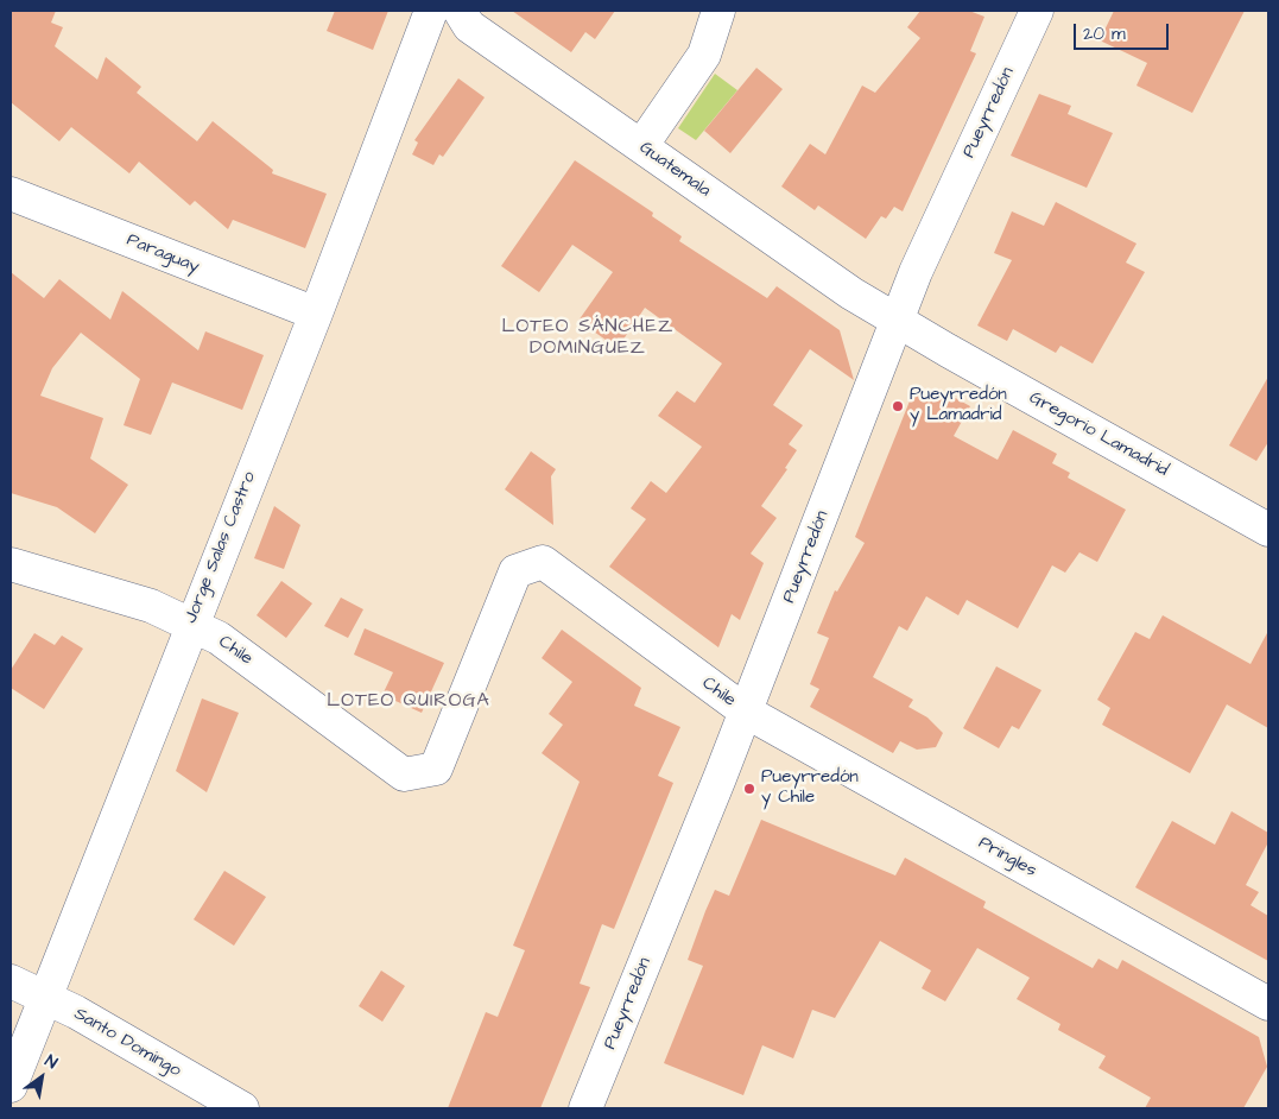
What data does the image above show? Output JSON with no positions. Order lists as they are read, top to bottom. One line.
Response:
{"streets":{"street":["Pueyrredón","Guatemala","Paraguay","Gregorio Lamadrid","Jorge Salas Castro","Chile","Pringles","Santo Domingo"]},"crossings":[["Pueyrredón","Guatemala"],["Pueyrredón","Gregorio Lamadrid"],["Pueyrredón","Chile"],["Pueyrredón","Pringles"],["Guatemala","Gregorio Lamadrid"],["Paraguay","Jorge Salas Castro"],["Jorge Salas Castro","Chile"],["Jorge Salas Castro","Santo Domingo"],["Chile","Pringles"]],"districts":["LOTEO SÁNCHEZ DOMINGUEZ","LOTEO QUIROGA"],"places":["Pueyrredón y Lamadrid","Pueyrredón y Chile"],"scale_bar":"20 m","north":"top right"}
